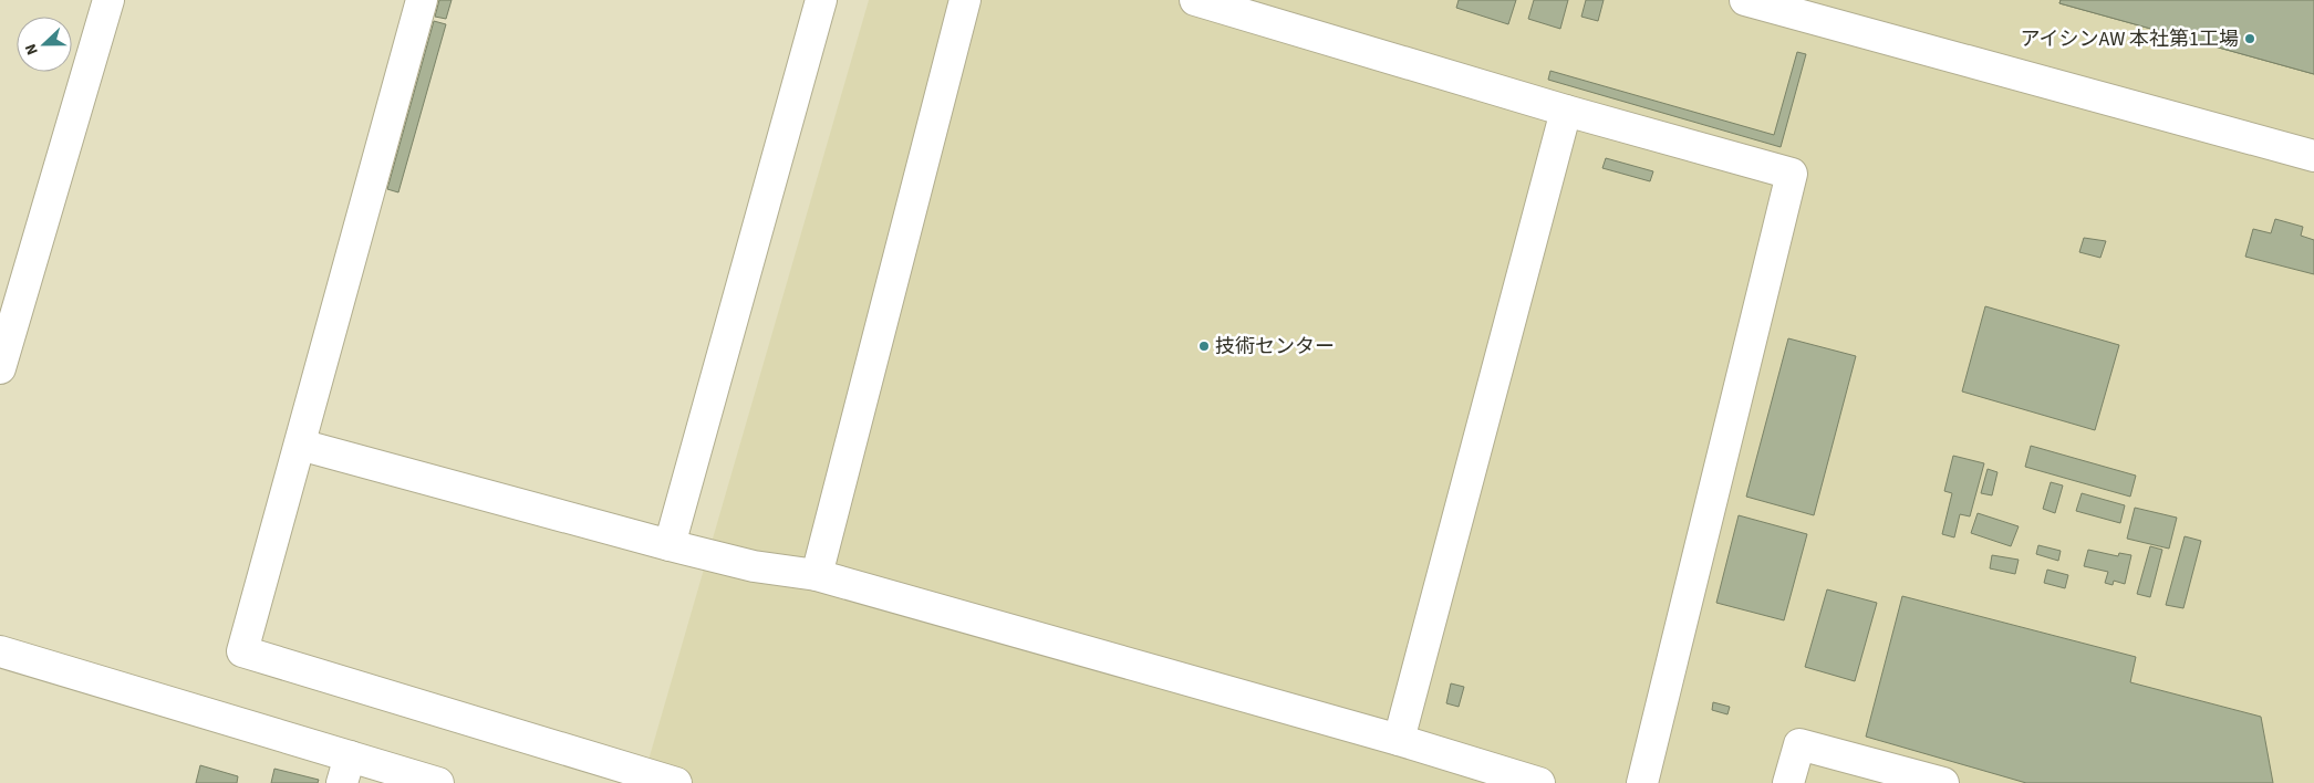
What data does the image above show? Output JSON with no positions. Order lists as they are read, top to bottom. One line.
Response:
{"places":["アイシンAW 本社第1工場","技術センター"],"north":"left"}
